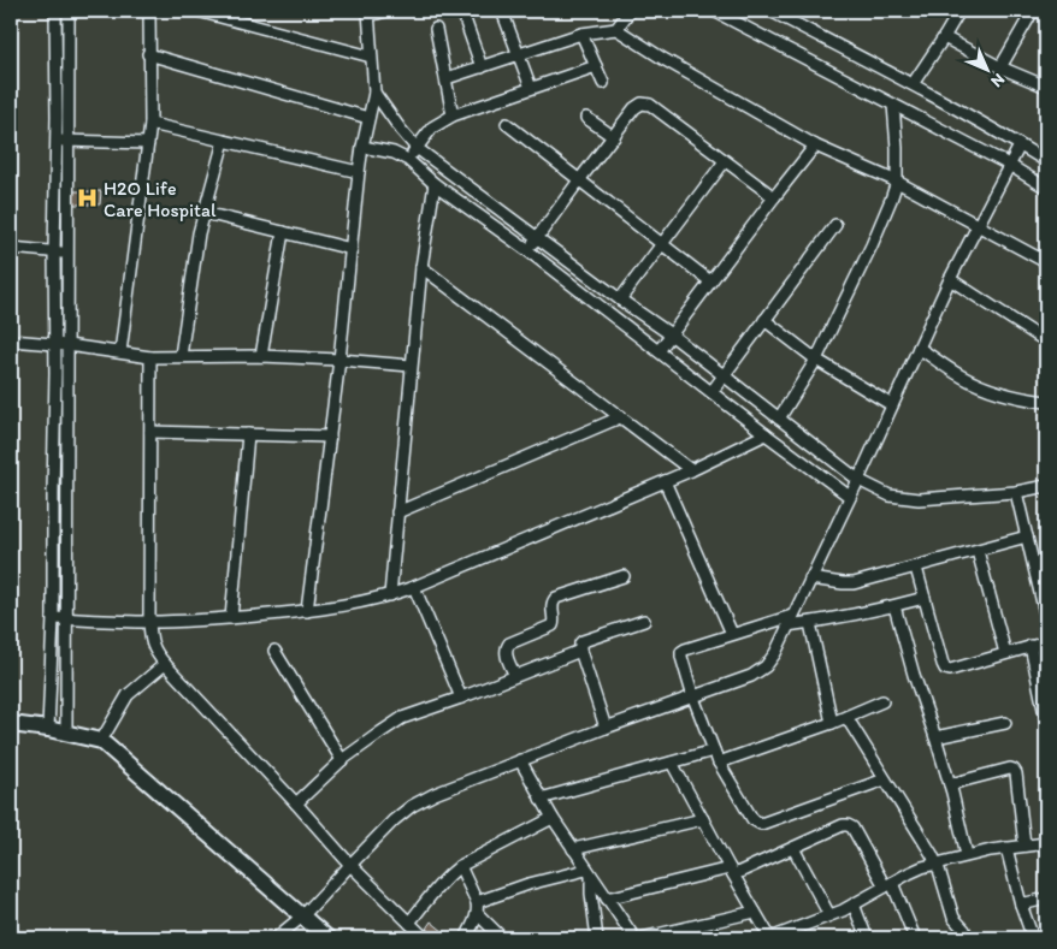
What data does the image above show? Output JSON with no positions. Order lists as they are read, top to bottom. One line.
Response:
{"places":{"hospital":["H2O Life Care Hospital"]},"north":"bottom right"}
